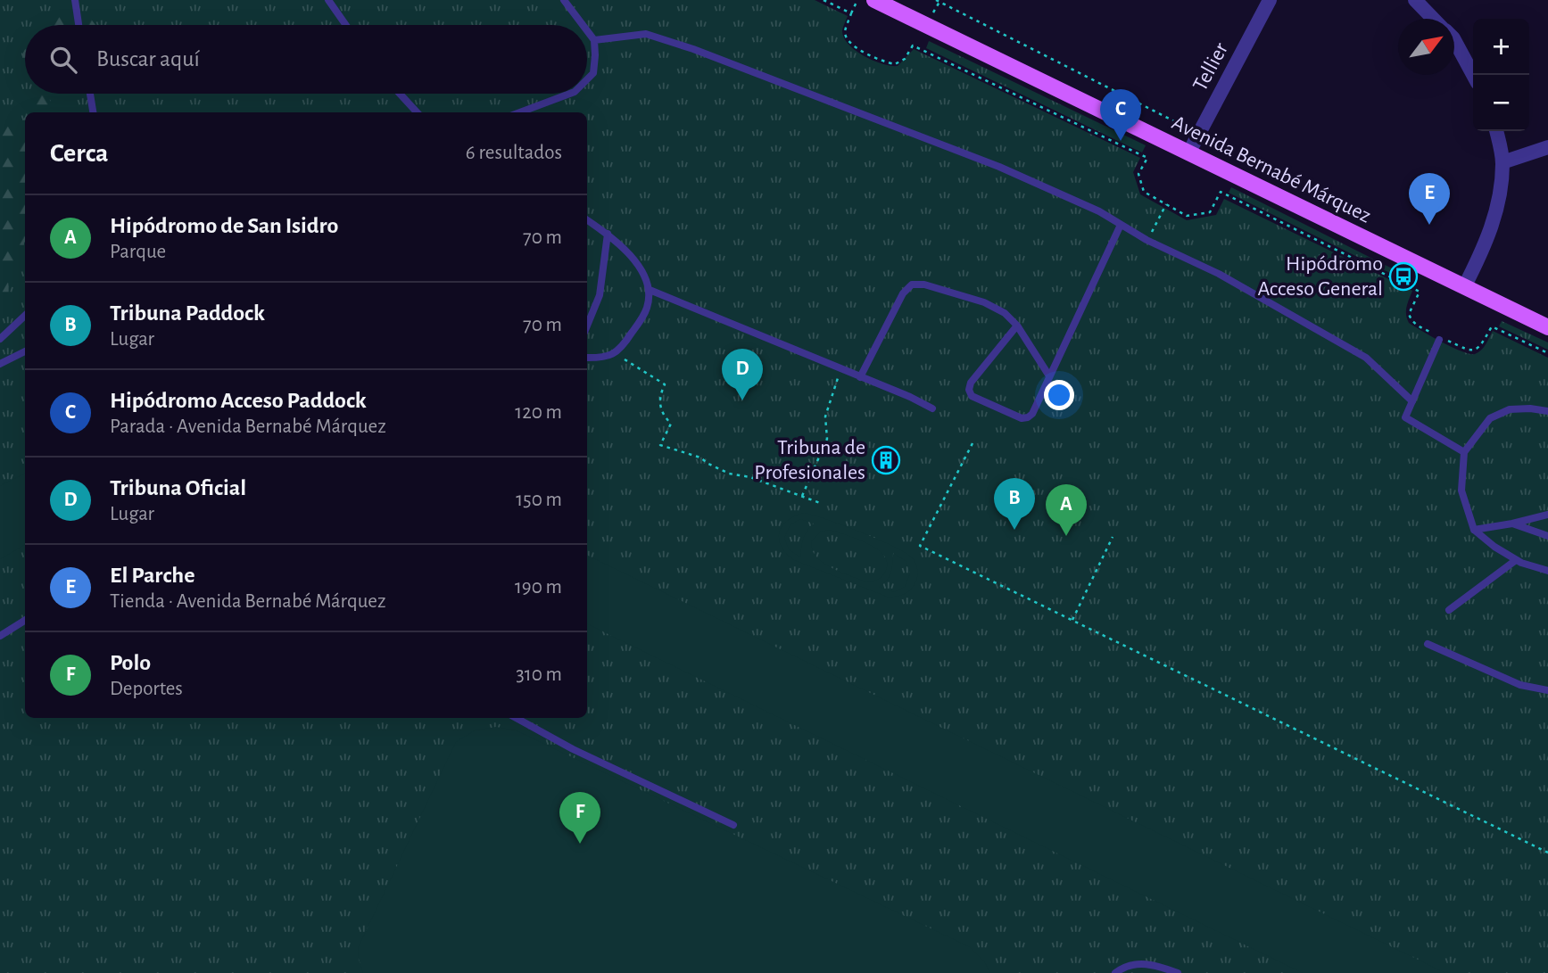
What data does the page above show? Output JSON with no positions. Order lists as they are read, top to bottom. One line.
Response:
{"streets":{"main road":["Avenida Bernabé Márquez"],"street":["Tellier"]},"crossings":[["Tellier","Avenida Bernabé Márquez"]],"places":{"bus stop":["Hipódromo Acceso General"],"building":["Tribuna de Profesionales"]},"north":"top right","page":{"map_buttons":["+","−"],"search":"Buscar aquí","pins":["C","E","D","B","A","F"],"heading":["Cerca","6 resultados"],"list":[{"mark":"A","name":"Hipódromo de San Isidro","note":"Parque","value":"70 m"},{"mark":"B","name":"Tribuna Paddock","note":"Lugar","value":"70 m"},{"mark":"C","name":"Hipódromo Acceso Paddock","note":"Parada · Avenida Bernabé Márquez","value":"120 m"},{"mark":"D","name":"Tribuna Oficial","note":"Lugar","value":"150 m"},{"mark":"E","name":"El Parche","note":"Tienda · Avenida Bernabé Márquez","value":"190 m"},{"mark":"F","name":"Polo","note":"Deportes","value":"310 m"}]}}
